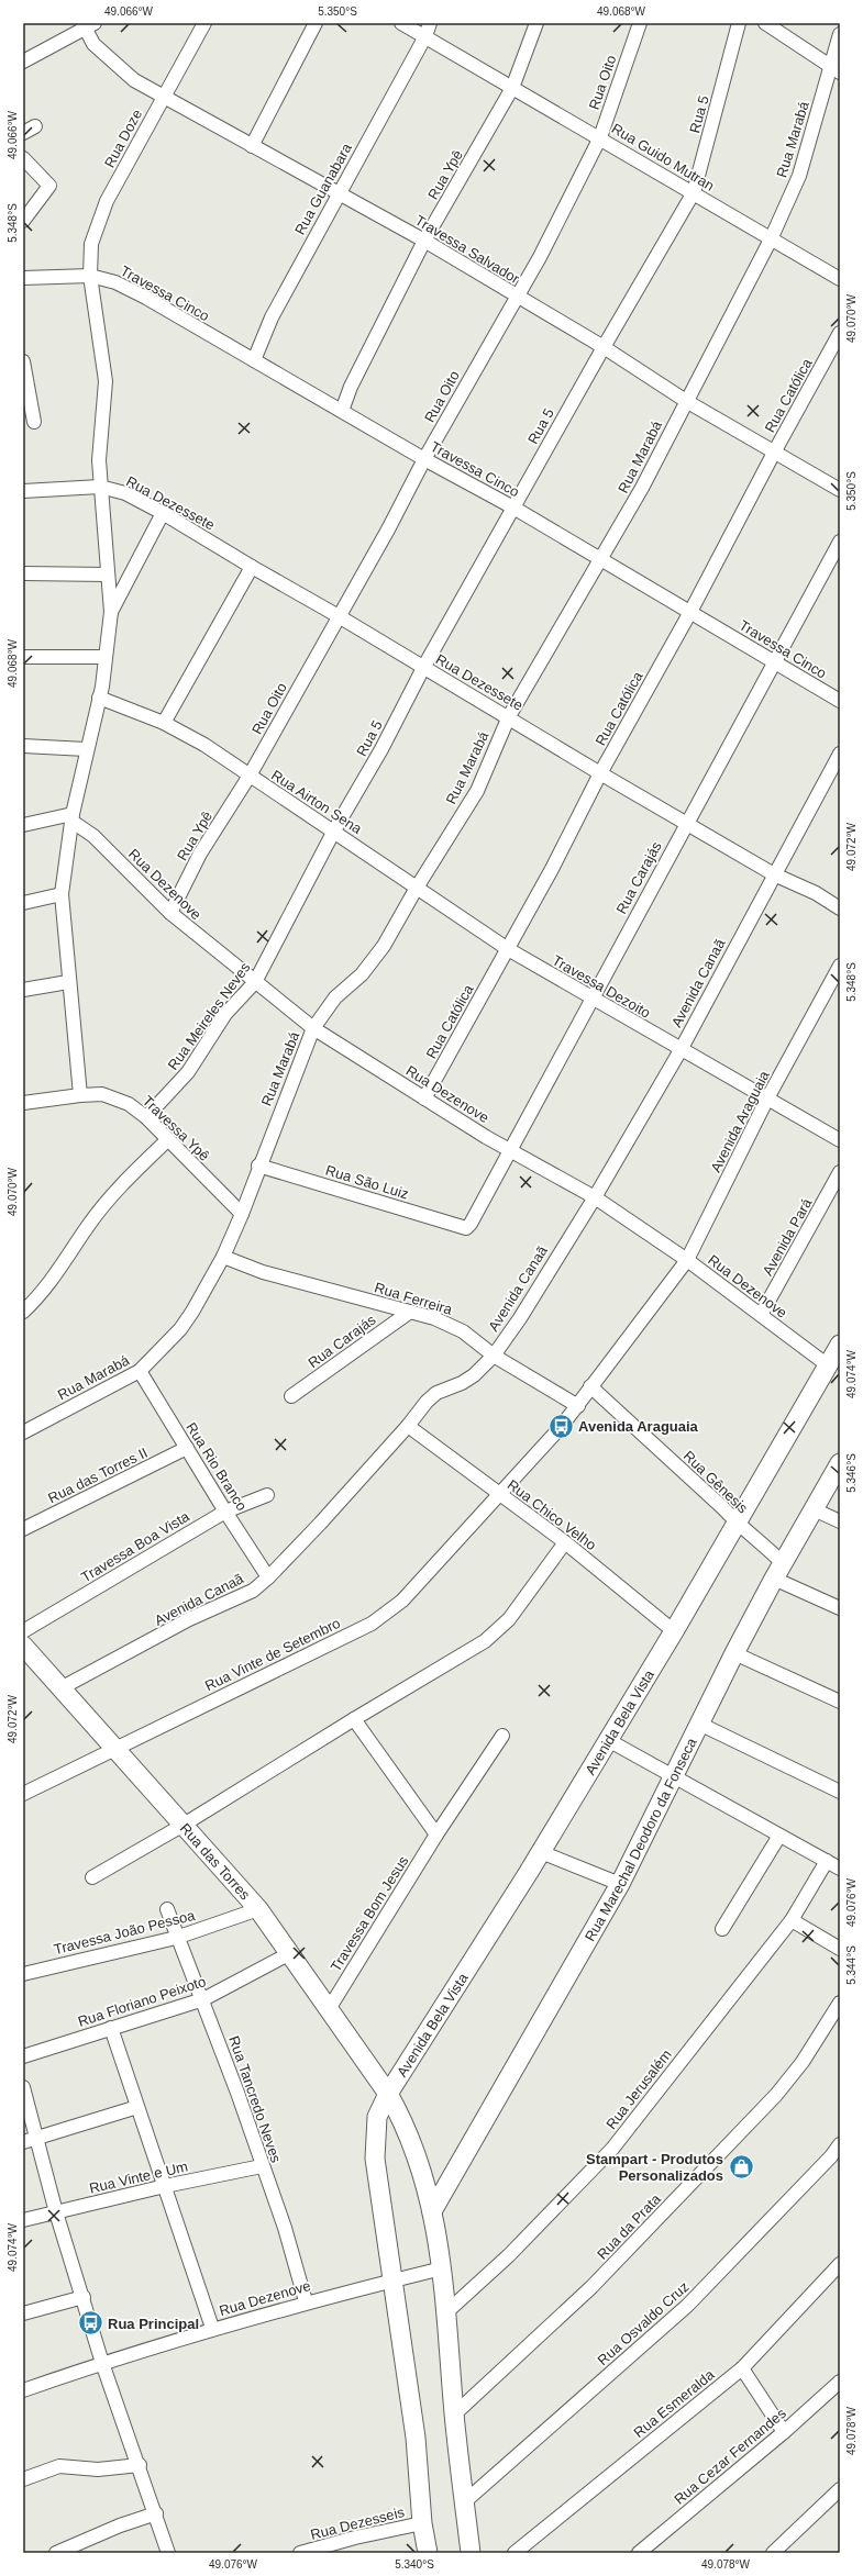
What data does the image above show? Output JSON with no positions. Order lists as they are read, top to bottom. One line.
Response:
{"streets":{"street":["Rua Oito","Rua 5","Rua Doze","Rua Marabá","Rua Guido Mutran","Rua Ypê","Rua Guanabara","Travessa Salvador","Travessa Cinco","Rua Católica","Rua Dezessete","Rua Airton Sena","Rua Carajás","Rua Dezenove","Avenida Canaã","Travessa Dezoito","Rua Meireles Neves","Avenida Araguaia","Travessa Ypê","Rua São Luiz","Avenida Pará","Rua Ferreira","Rua Rio Branco","Rua das Torres II","Rua Gênesis","Rua Chico Velho","Travessa Boa Vista","Rua Vinte de Setembro","Avenida Bela Vista","Rua Marechal Deodoro da Fonseca","Rua das Torres","Travessa Bom Jesus","Travessa João Pessoa","Rua Floriano Peixoto","Rua Jerusalém","Rua Tancredo Neves","Rua Vinte e Um","Rua da Prata","Rua Osvaldo Cruz","Rua Esmeralda","Rua Cezar Fernandes","Rua Dezesseis"]},"crossings":[["Rua Oito","Rua Guido Mutran"],["Rua Oito","Rua Ypê"],["Rua Oito","Travessa Salvador"],["Rua Oito","Travessa Cinco"],["Rua Oito","Rua Dezessete"],["Rua Oito","Rua Airton Sena"],["Rua 5","Rua Guido Mutran"],["Rua 5","Travessa Salvador"],["Rua 5","Travessa Cinco"],["Rua 5","Rua Dezessete"],["Rua 5","Rua Airton Sena"],["Rua 5","Rua Meireles Neves"],["Rua Doze","Travessa Salvador"],["Rua Doze","Travessa Cinco"],["Rua Doze","Rua Dezessete"],["Rua Marabá","Rua Guido Mutran"],["Rua Marabá","Travessa Salvador"],["Rua Marabá","Travessa Cinco"],["Rua Marabá","Rua Dezessete"],["Rua Marabá","Rua Airton Sena"],["Rua Marabá","Rua Dezenove"],["Rua Marabá","Travessa Ypê"],["Rua Marabá","Rua São Luiz"],["Rua Marabá","Rua Ferreira"],["Rua Marabá","Rua Rio Branco"],["Rua Guido Mutran","Rua Ypê"],["Rua Guido Mutran","Rua Guanabara"],["Rua Ypê","Travessa Salvador"],["Rua Ypê","Travessa Cinco"],["Rua Ypê","Rua Airton Sena"],["Rua Ypê","Rua Dezenove"],["Rua Guanabara","Travessa Salvador"],["Rua Guanabara","Travessa Cinco"],["Travessa Salvador","Rua Católica"],["Travessa Cinco","Rua Católica"],["Travessa Cinco","Rua Carajás"],["Rua Católica","Rua Dezessete"],["Rua Católica","Rua Airton Sena"],["Rua Católica","Rua Dezenove"],["Rua Católica","Travessa Dezoito"],["Rua Dezessete","Rua Carajás"],["Rua Dezessete","Avenida Canaã"],["Rua Airton Sena","Travessa Dezoito"],["Rua Airton Sena","Rua Meireles Neves"],["Rua Carajás","Rua Dezenove"],["Rua Carajás","Travessa Dezoito"],["Rua Carajás","Rua São Luiz"],["Rua Carajás","Rua Ferreira"],["Rua Dezenove","Avenida Canaã"],["Rua Dezenove","Rua Meireles Neves"],["Rua Dezenove","Avenida Araguaia"],["Rua Dezenove","Avenida Pará"],["Rua Dezenove","Avenida Bela Vista"],["Rua Dezenove","Rua das Torres"],["Rua Dezenove","Rua Tancredo Neves"],["Avenida Canaã","Travessa Dezoito"],["Avenida Canaã","Rua Ferreira"],["Avenida Canaã","Rua Rio Branco"],["Avenida Canaã","Rua Chico Velho"],["Avenida Canaã","Rua das Torres"],["Travessa Dezoito","Avenida Araguaia"],["Rua Meireles Neves","Travessa Ypê"],["Avenida Araguaia","Rua Ferreira"],["Avenida Araguaia","Rua Gênesis"],["Avenida Araguaia","Rua Chico Velho"],["Avenida Araguaia","Rua Vinte de Setembro"],["Rua Rio Branco","Rua das Torres II"],["Rua Rio Branco","Travessa Boa Vista"],["Rua Gênesis","Avenida Bela Vista"],["Rua Gênesis","Rua Marechal Deodoro da Fonseca"],["Rua Chico Velho","Rua Vinte de Setembro"],["Rua Chico Velho","Avenida Bela Vista"],["Rua Vinte de Setembro","Rua das Torres"],["Avenida Bela Vista","Rua das Torres"],["Avenida Bela Vista","Rua Dezesseis"],["Rua Marechal Deodoro da Fonseca","Rua das Torres"],["Rua das Torres","Travessa Bom Jesus"],["Rua das Torres","Travessa João Pessoa"],["Rua das Torres","Rua Floriano Peixoto"],["Rua das Torres","Rua Jerusalém"],["Rua das Torres","Rua da Prata"],["Rua das Torres","Rua Osvaldo Cruz"],["Travessa João Pessoa","Rua Tancredo Neves"],["Rua Floriano Peixoto","Rua Tancredo Neves"],["Rua Tancredo Neves","Rua Vinte e Um"]],"places":{"bus stop":["Avenida Araguaia","Rua Principal"],"shop":["Stampart - Produtos Personalizados"]},"coordinates":["49.066°W","5.350°S","49.068°W","5.348°S","49.070°W","49.072°W","49.074°W","5.346°S","49.076°W","5.344°S","49.078°W","5.340°S"]}
